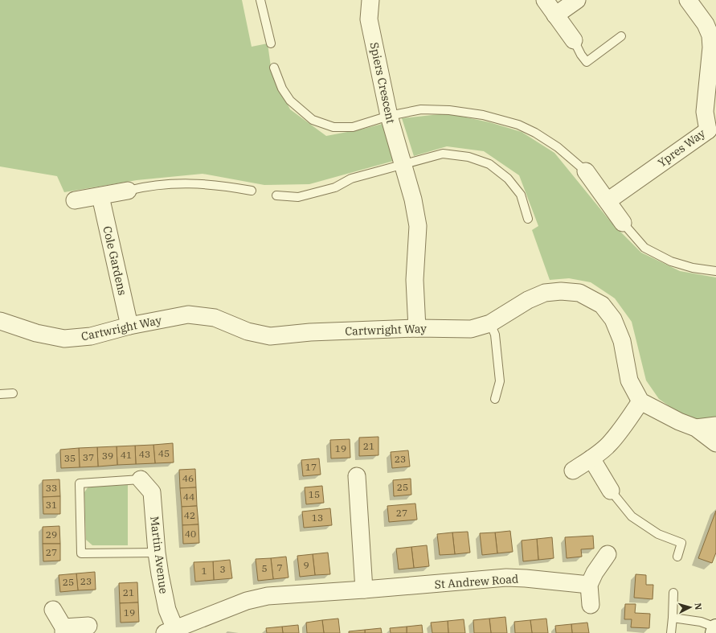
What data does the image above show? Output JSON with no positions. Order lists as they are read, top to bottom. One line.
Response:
{"streets":{"street":["Spiers Crescent","Ypres Way","Cole Gardens","Cartwright Way","Martin Avenue","St Andrew Road"]},"crossings":[["Spiers Crescent","Cartwright Way"],["Cole Gardens","Cartwright Way"],["Martin Avenue","St Andrew Road"]],"house_numbers":["21","19","45","43","41","39","37","35","23","17","46","25","33","15","44","31","27","42","13","40","29","27","9","7","5","3","1","23","25","21","19"],"north":"right"}
